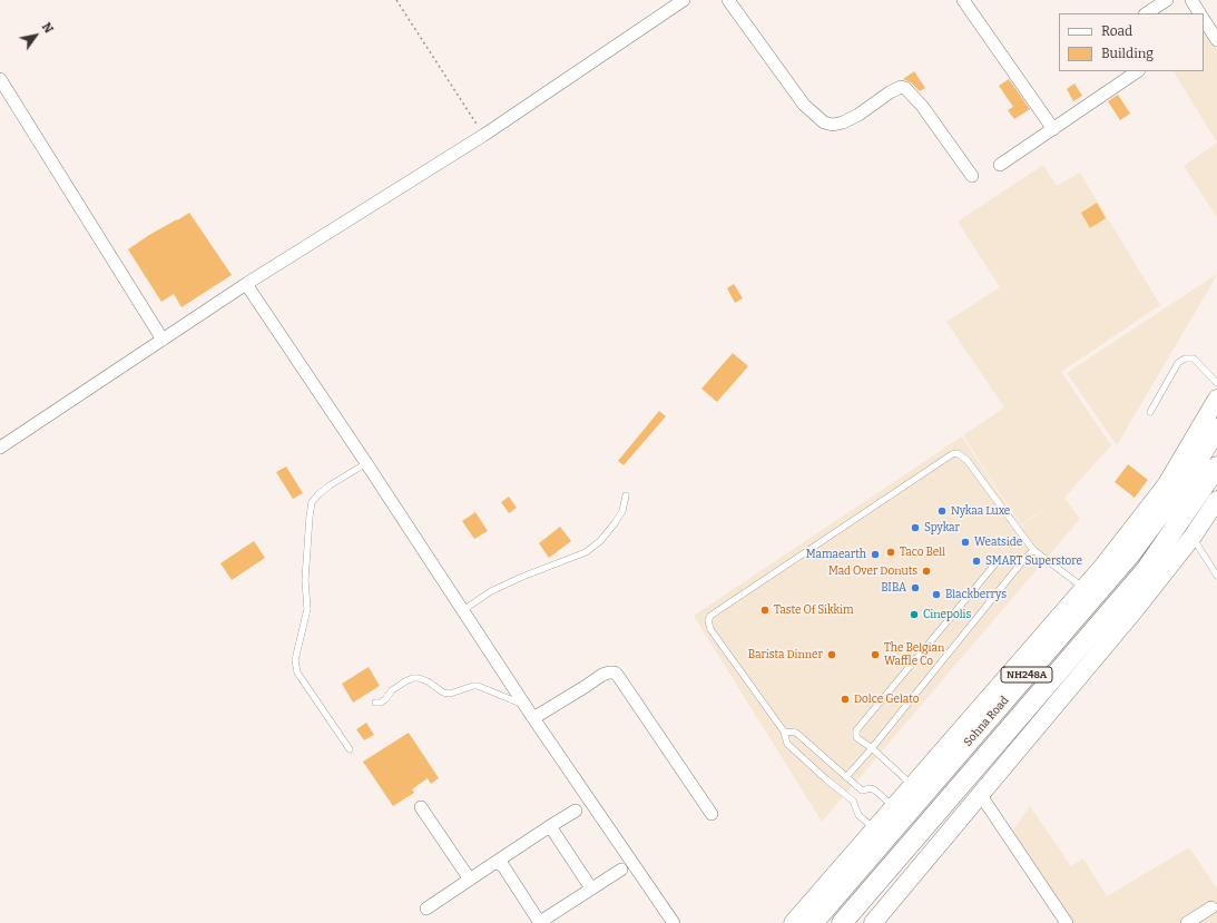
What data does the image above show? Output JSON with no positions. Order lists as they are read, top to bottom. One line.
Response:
{"streets":{"highway":["NH248A","Sohna Road"]},"places":["Nykaa Luxe","Spykar","Weatside","Taco Bell","Mamaearth","SMART Superstore","Mad Over Donuts","BIBA","Blackberrys","Taste Of Sikkim","Cinepolis","Barista Dinner","The Belgian Waffle Co","Dolce Gelato"],"legend":["Road","Building"],"north":"top right"}
